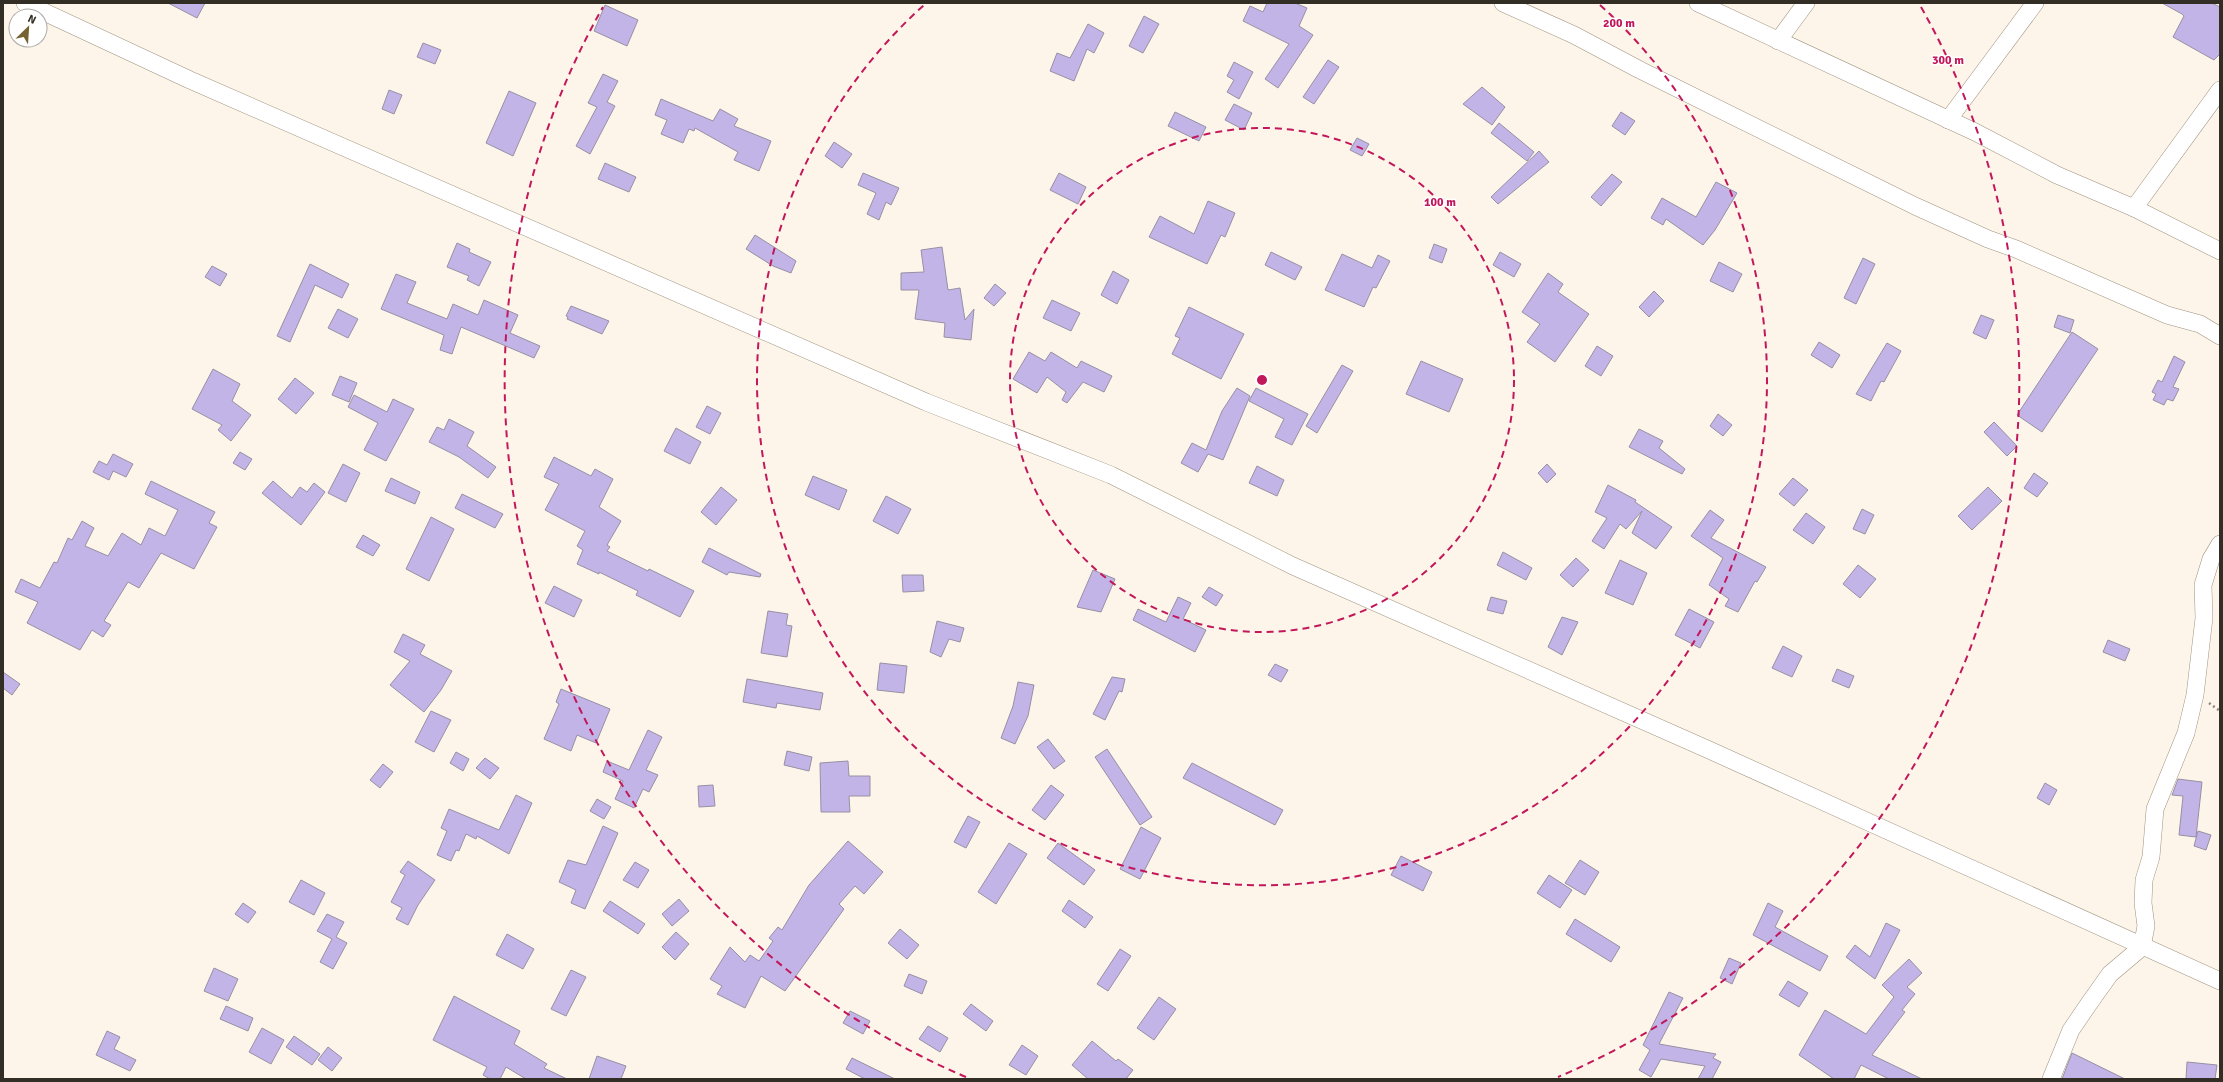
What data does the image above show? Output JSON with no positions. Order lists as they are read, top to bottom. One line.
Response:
{"north":"top right","rings":["200 m","300 m","100 m"]}
